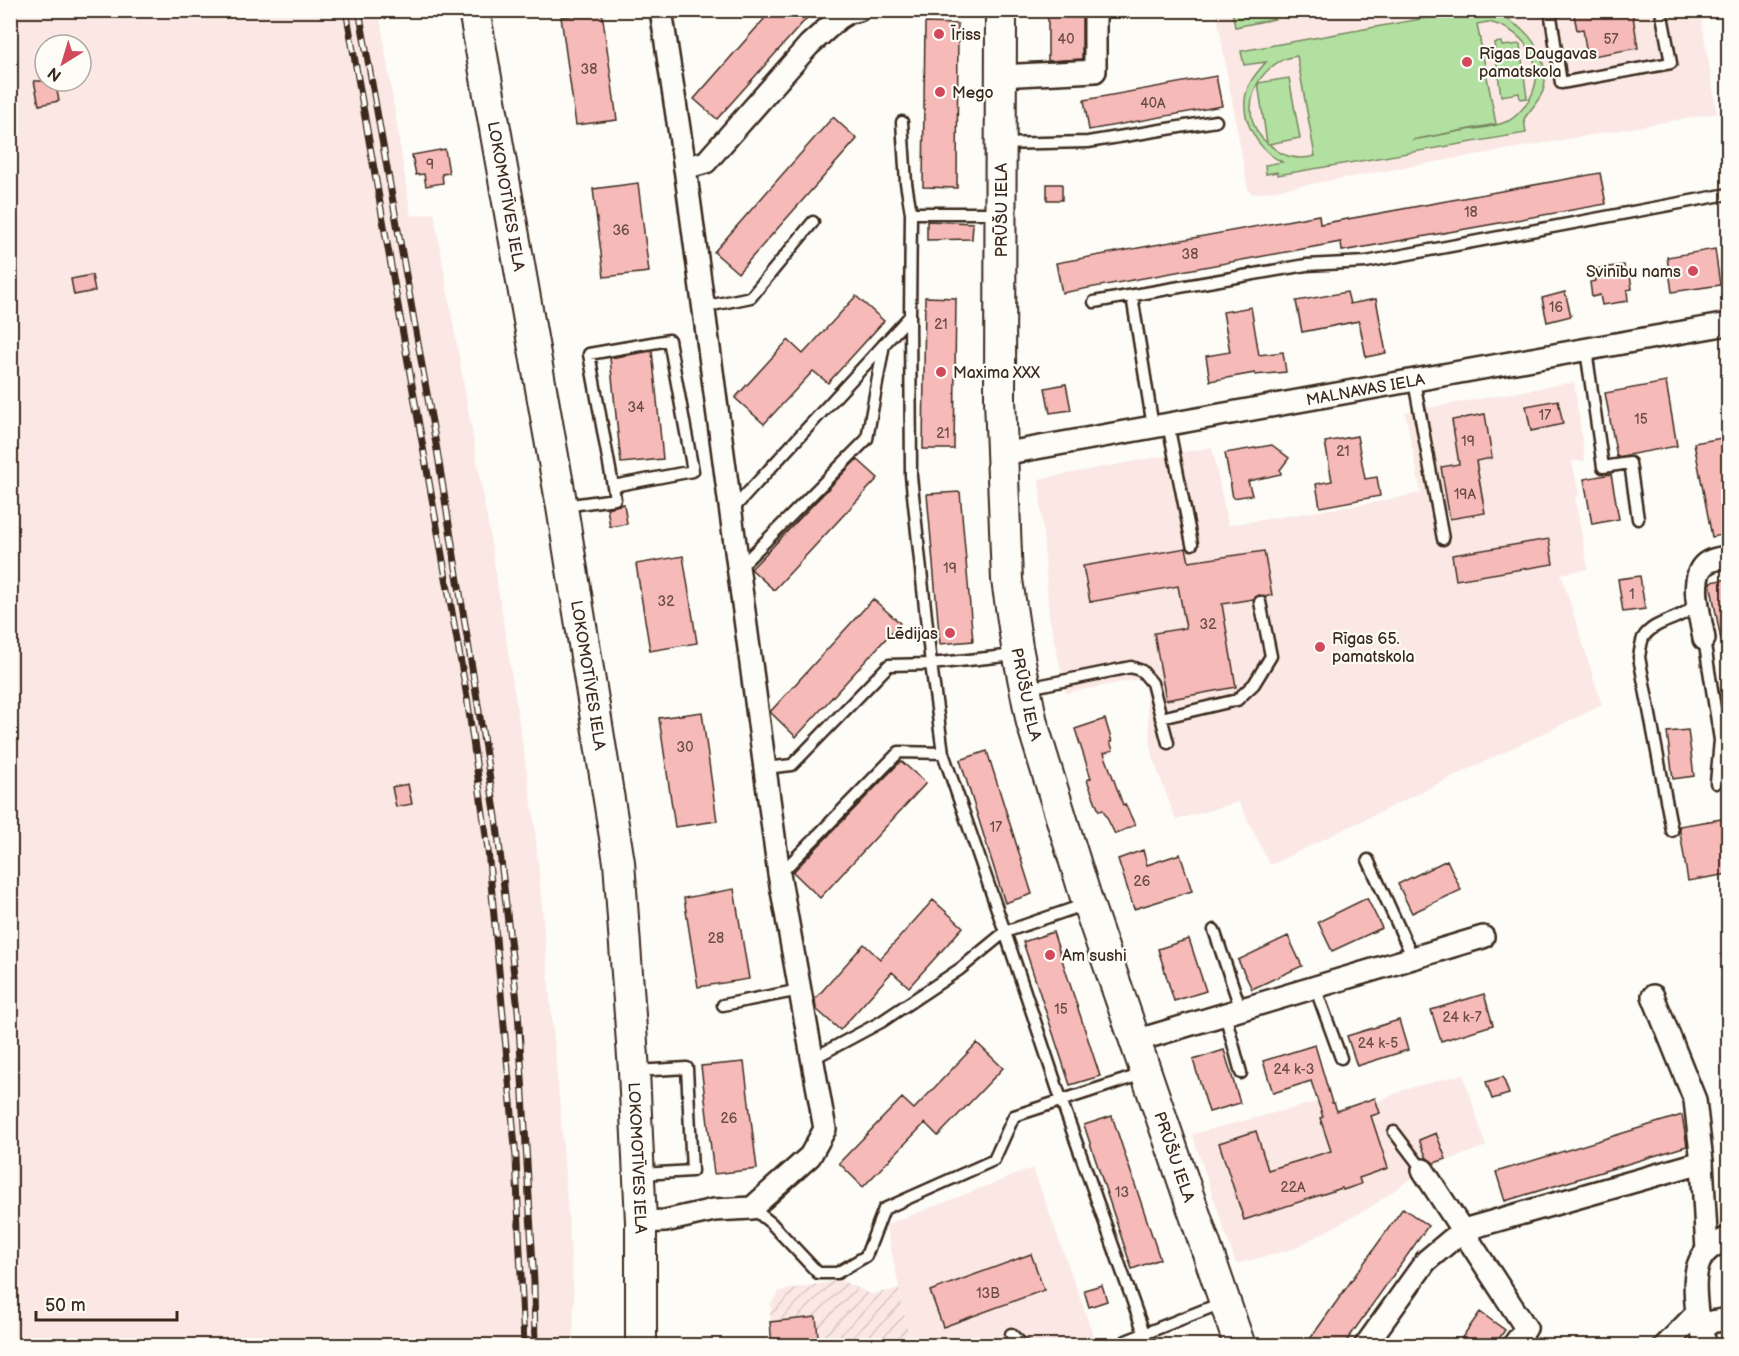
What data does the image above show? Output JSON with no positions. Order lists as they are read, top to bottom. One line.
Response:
{"streets":{"street":["LOKOMOTĪVES IELA","PRŪŠU IELA","MALNAVAS IELA"]},"crossings":[["PRŪŠU IELA","MALNAVAS IELA"]],"places":["Īriss","Rīgas Daugavas pamatskola","Mego","Svinību nams","Maxima XXX","Lēdijas","Rīgas 65. pamatskola","Am sushi"],"house_numbers":["40","57","38","40A","9","18","36","38","16","21","34","17","15","21","19","21","19A","19","1","32","32","30","17","26","28","15","24 k-7","24 k-5","24 k-3","26","22A","13","13B"],"scale_bar":"50 m","north":"bottom left"}
